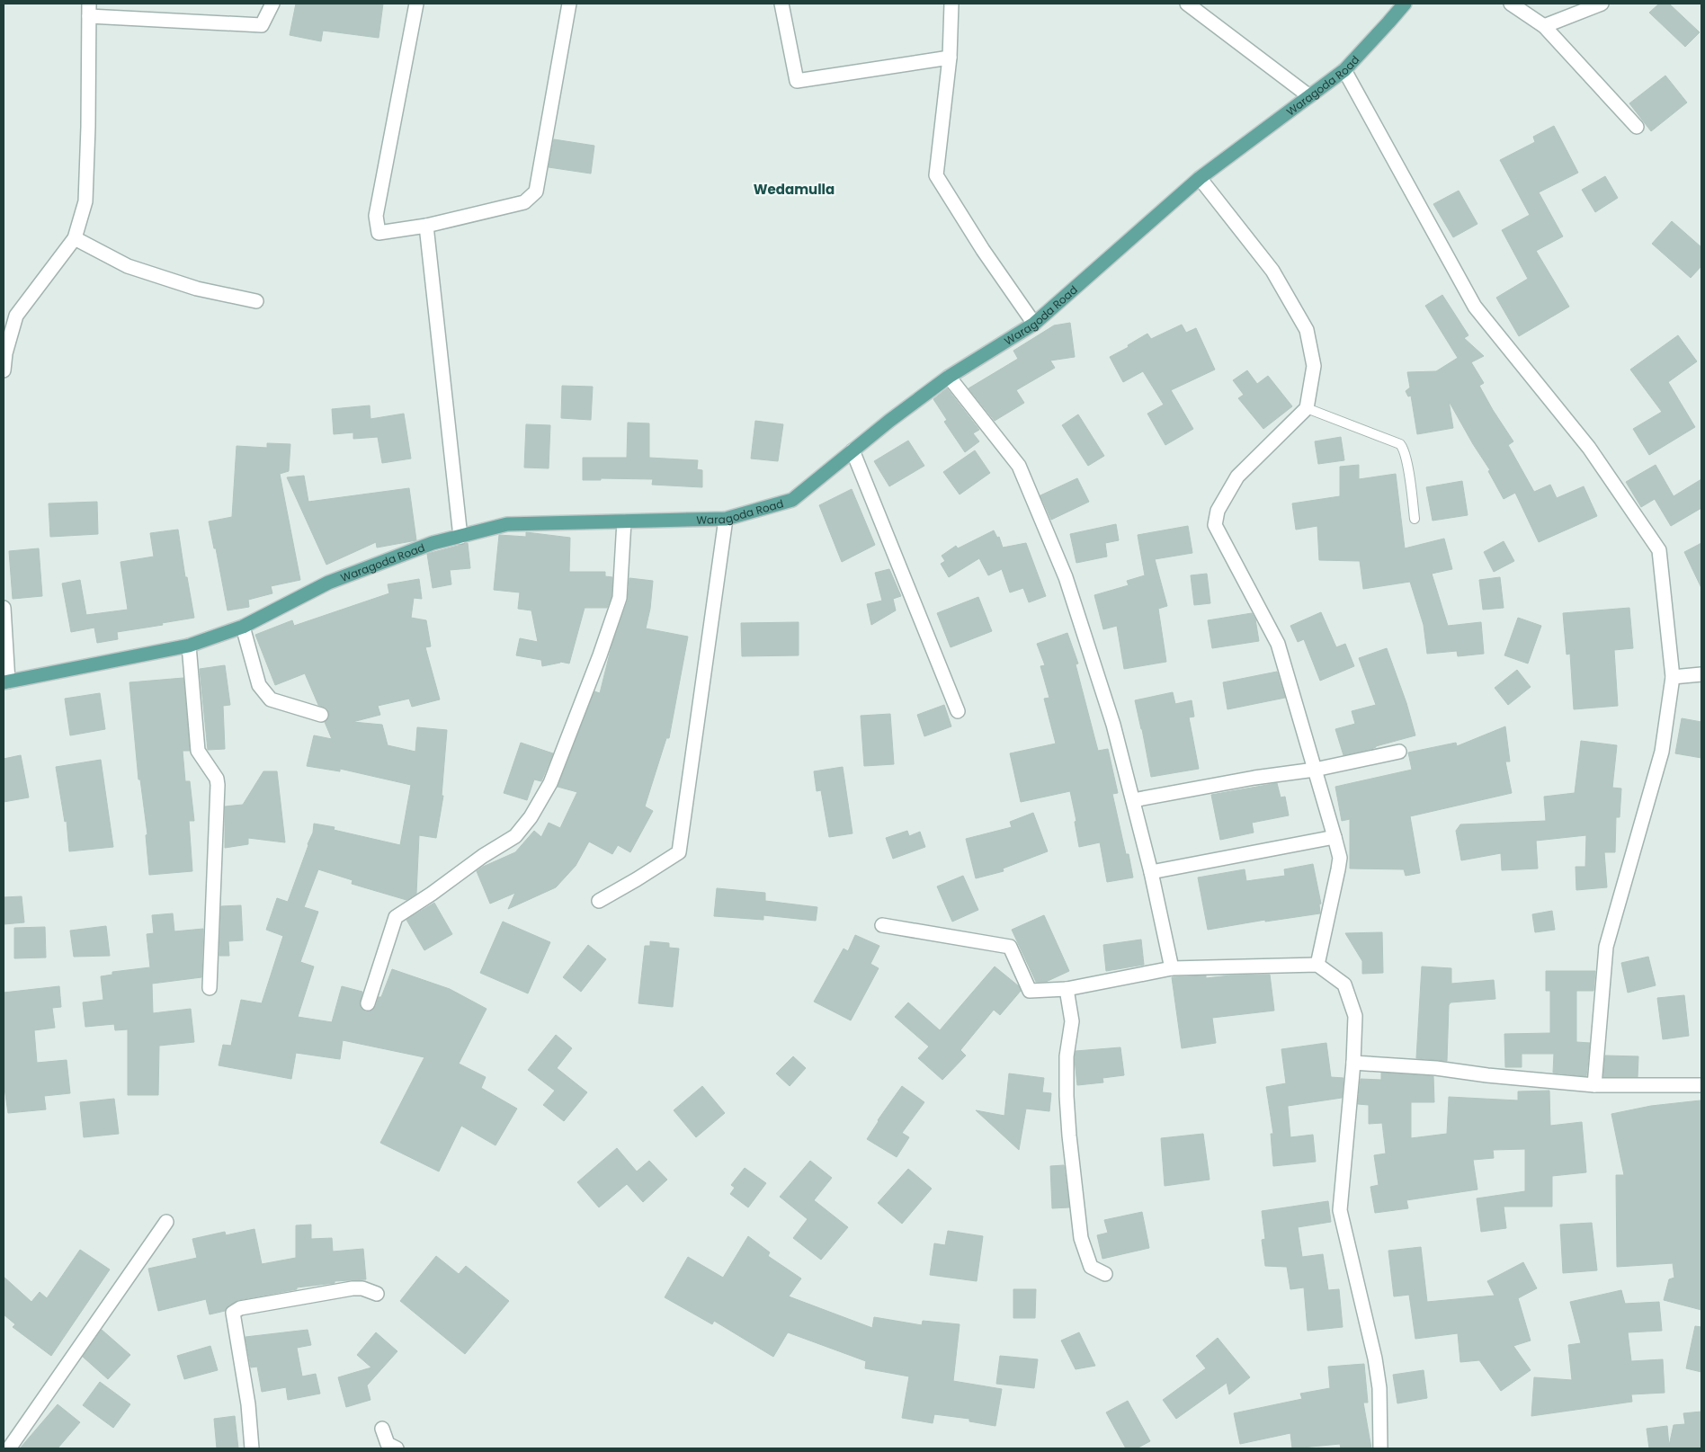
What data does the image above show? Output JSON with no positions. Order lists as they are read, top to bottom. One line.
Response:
{"streets":{"main road":["Waragoda Road"]},"districts":["Wedamulla"]}
